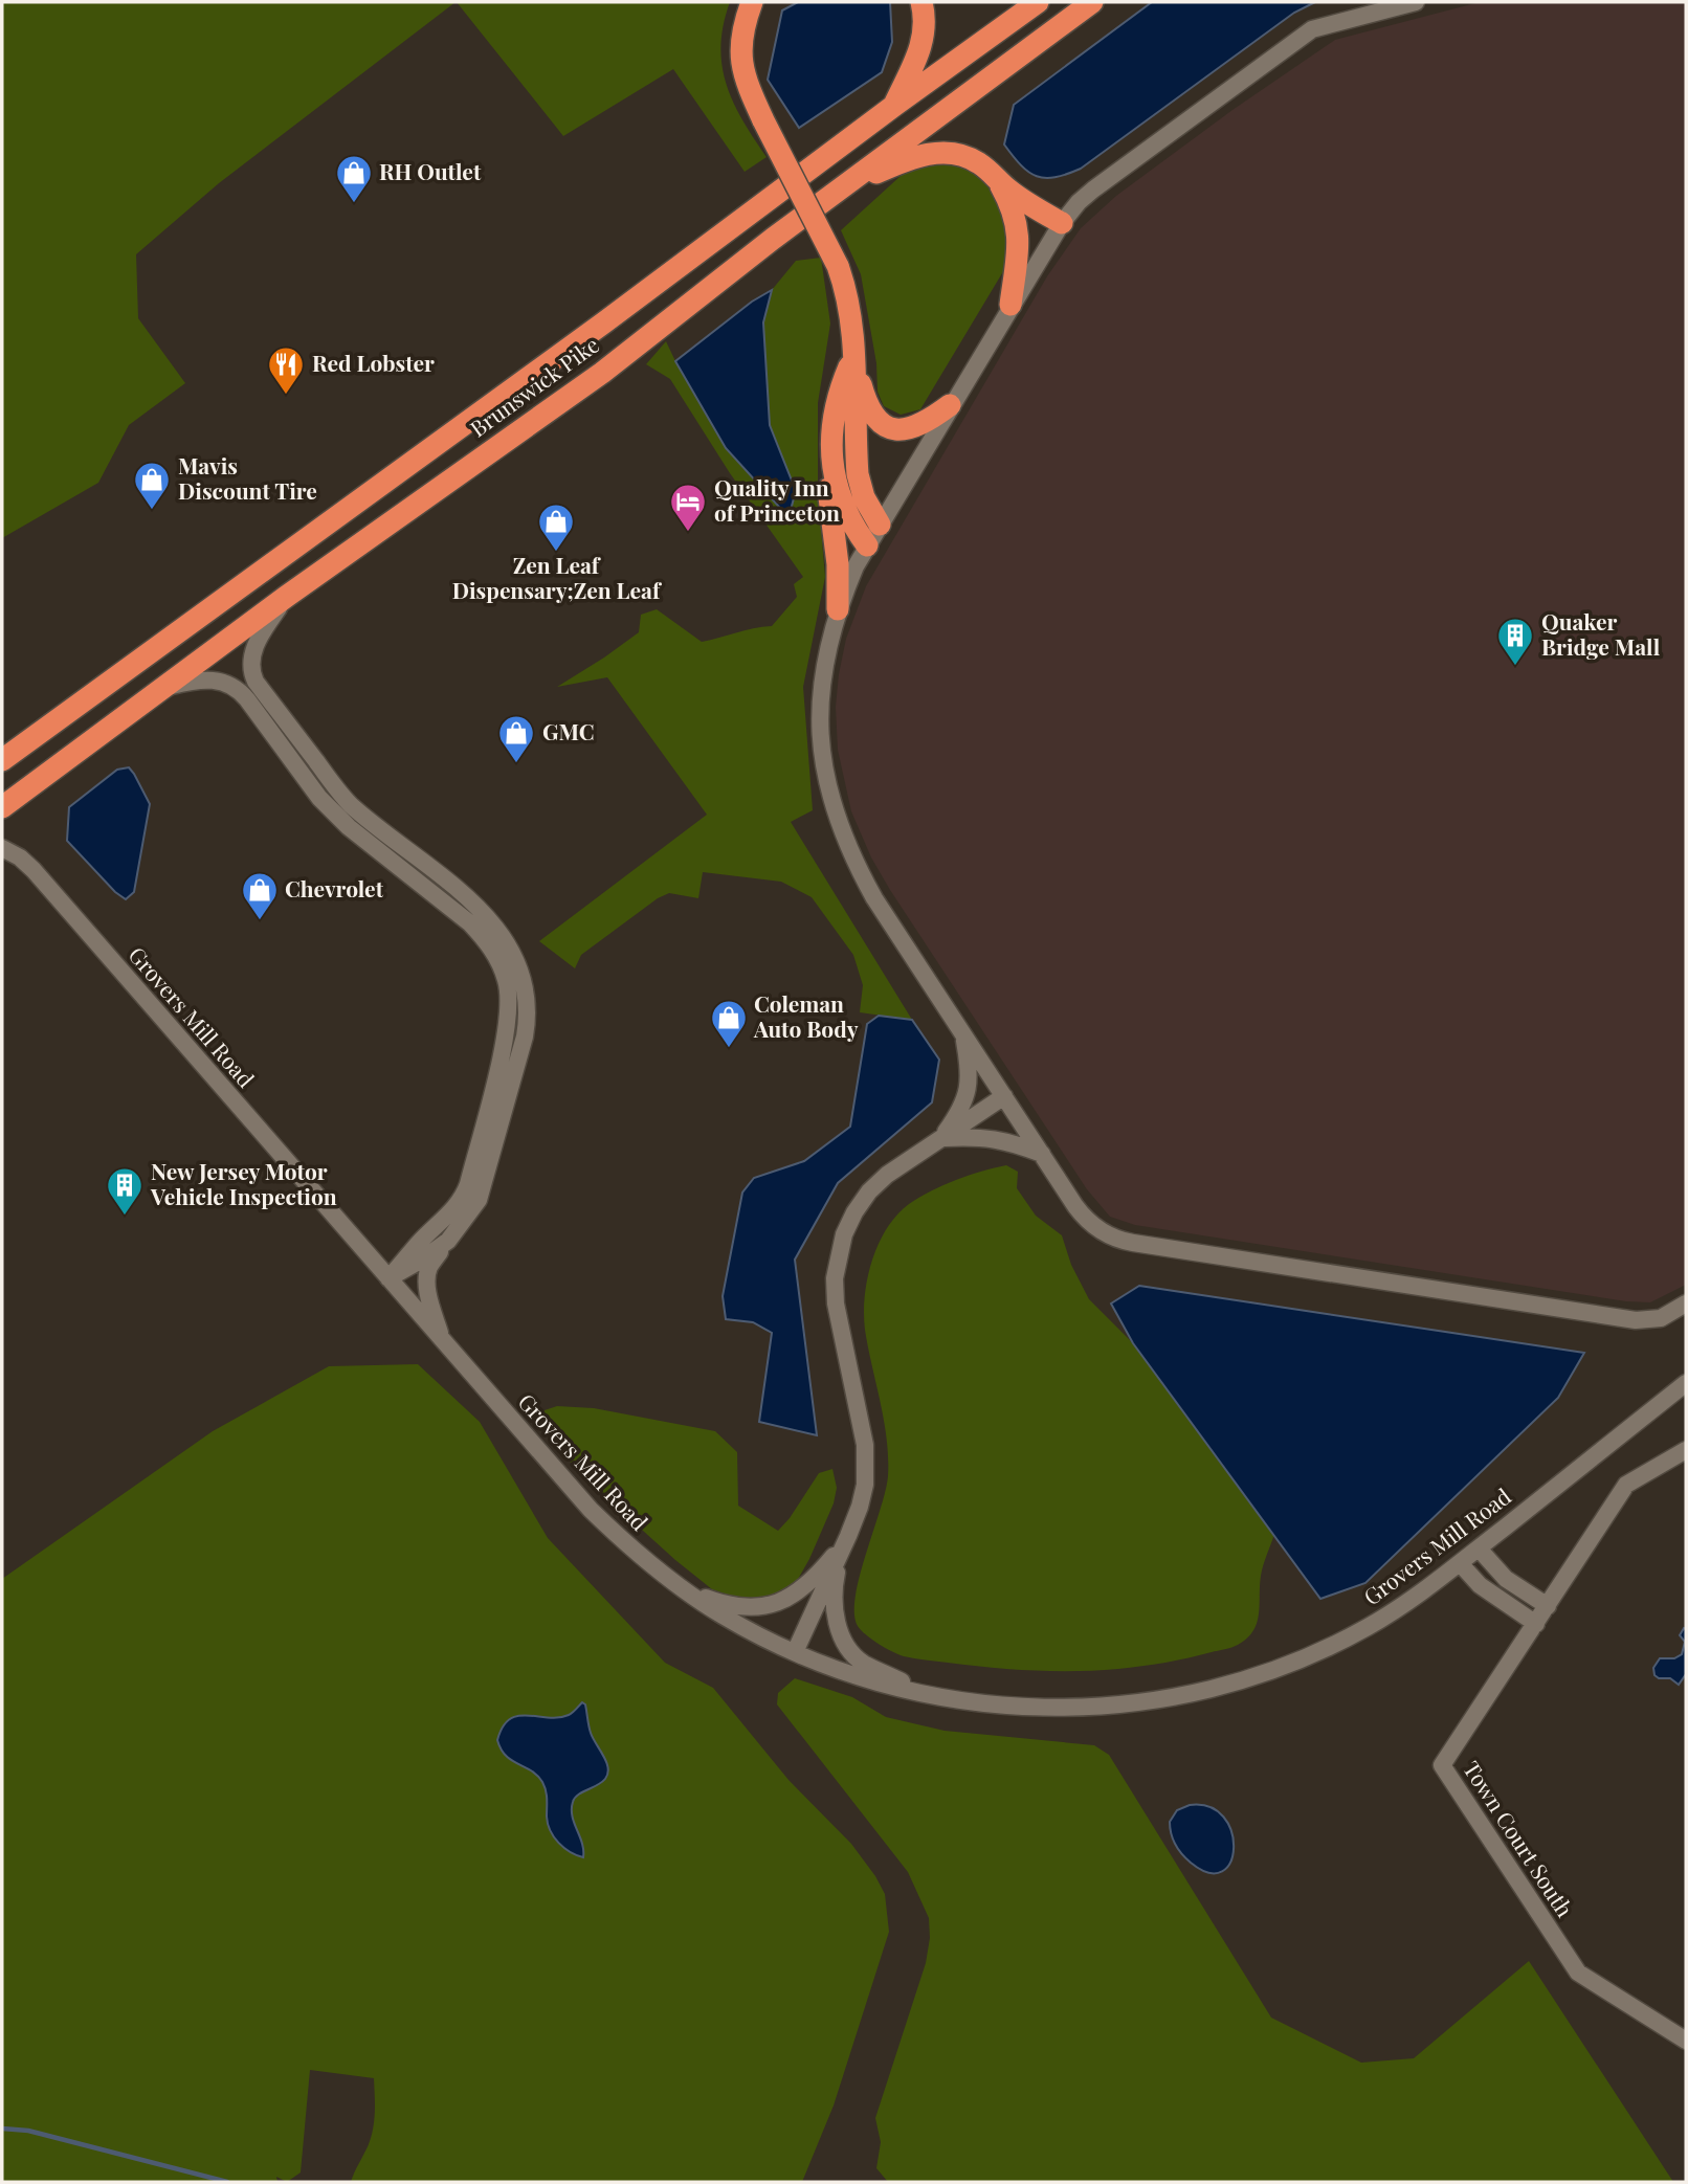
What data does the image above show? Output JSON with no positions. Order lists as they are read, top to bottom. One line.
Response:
{"streets":{"highway":["Brunswick Pike"],"street":["Grovers Mill Road","Town Court South"]},"places":{"shop":["RH Outlet","Mavis Discount Tire","Zen Leaf Dispensary;Zen Leaf","GMC","Chevrolet","Coleman Auto Body"],"restaurant":["Red Lobster"],"hotel":["Quality Inn of Princeton"],"building":["Quaker Bridge Mall","New Jersey Motor Vehicle Inspection"]}}
